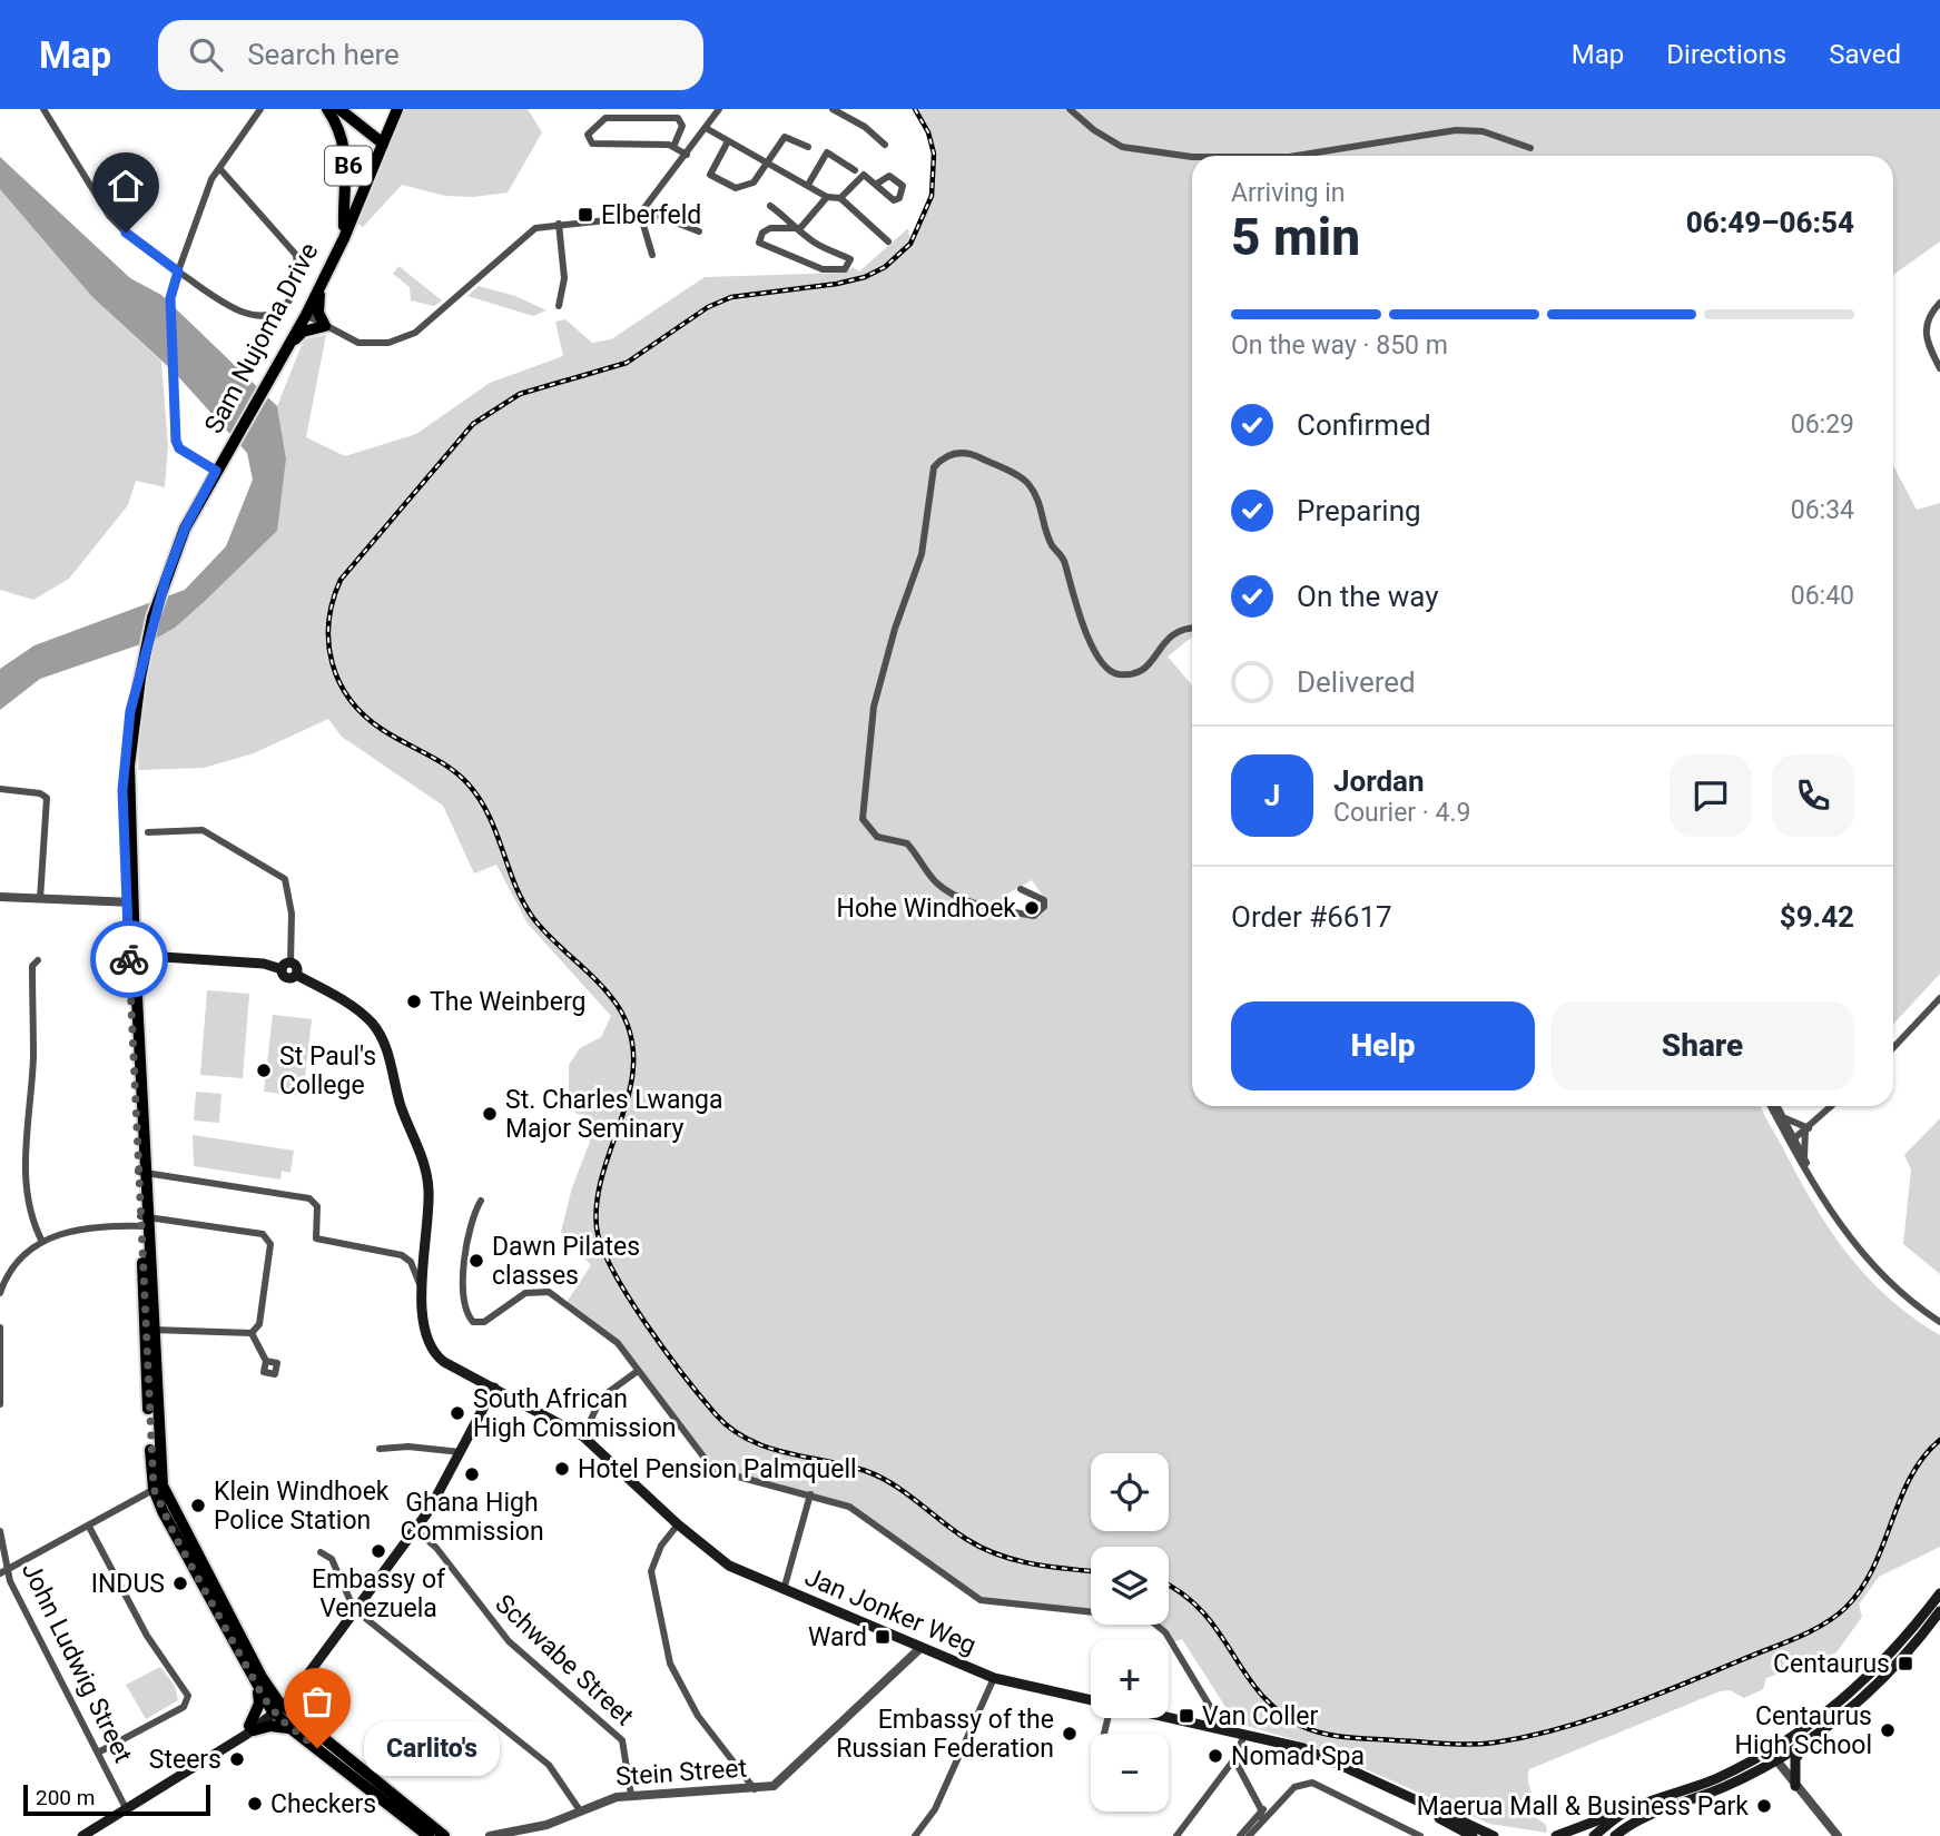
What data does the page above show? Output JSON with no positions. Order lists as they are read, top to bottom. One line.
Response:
{"streets":{"highway":["B6","Sam Nujoma Drive"],"main road":["Jan Jonker Weg"],"street":["Schwabe Street","John Ludwig Street","Stein Street"]},"crossings":[["B6","Sam Nujoma Drive"],["Jan Jonker Weg","Stein Street"],["Schwabe Street","Stein Street"]],"places":{"transit":["Elberfeld","Ward","Centaurus","Van Coller"],"other":["Hohe Windhoek","The Weinberg","St Paul's College","St. Charles Lwanga Major Seminary","Dawn Pilates classes","South African High Commission","Hotel Pension Palmquell","Ghana High Commission","Klein Windhoek Police Station","Embassy of Venezuela","INDUS","Centaurus High School","Embassy of the Russian Federation","Carlito's","Nomad Spa","Steers","Checkers","Maerua Mall & Business Park"]},"scale_bar":"200 m","page":{"header":"Map","search":"Search here","nav":["Map","Directions","Saved"],"heading":["5 min","Arriving in","06:49–06:54"],"panel":["Jordan","Courier · 4.9","Order #6617","$9.42"],"bar":"On the way · 850 m","list":[["Confirmed","06:29"],["Preparing","06:34"],["On the way","06:40"],"Delivered"],"round":"J","buttons":["Help","Share"],"map_buttons":["+","−"],"bubble":"Carlito's","scale":"200 m"}}
